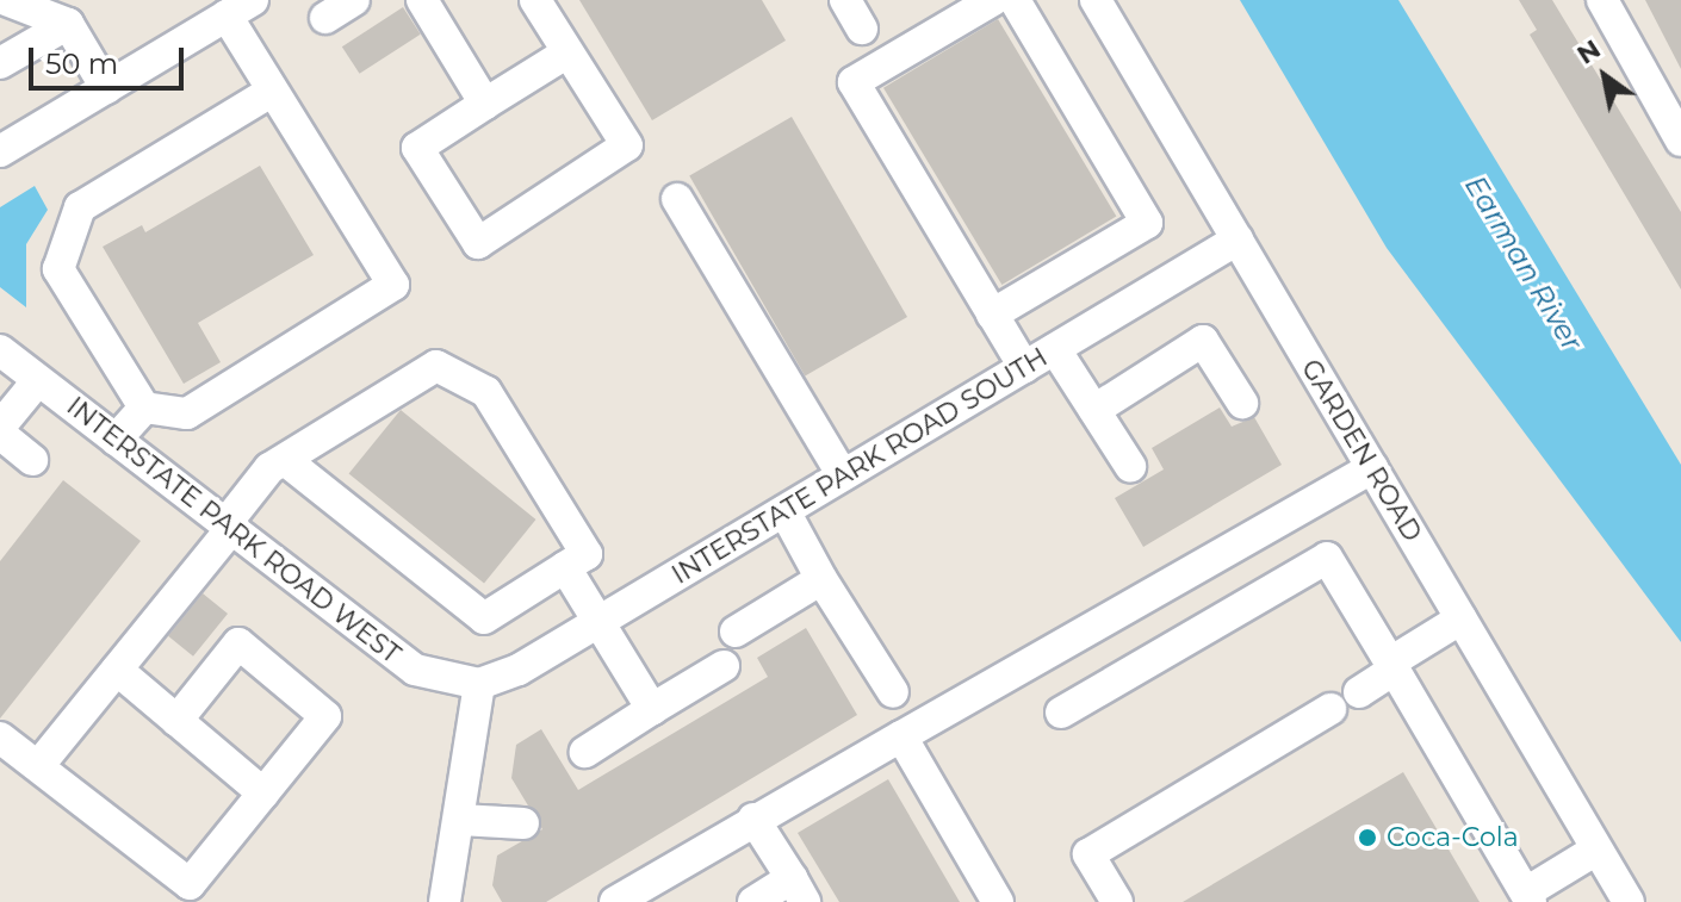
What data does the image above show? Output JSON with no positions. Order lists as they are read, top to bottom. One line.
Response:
{"streets":{"street":["GARDEN ROAD","INTERSTATE PARK ROAD SOUTH","INTERSTATE PARK ROAD WEST"]},"crossings":[["GARDEN ROAD","INTERSTATE PARK ROAD SOUTH"],["INTERSTATE PARK ROAD SOUTH","INTERSTATE PARK ROAD WEST"]],"water":["Earman River"],"places":["Coca-Cola"],"scale_bar":"50 m","north":"top left"}
